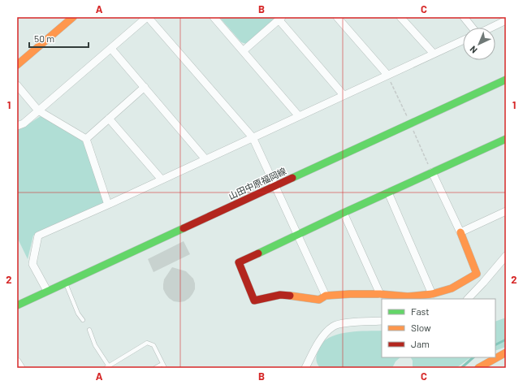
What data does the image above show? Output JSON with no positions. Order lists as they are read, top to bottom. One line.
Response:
{"streets":{"street":["山田中原福岡線"]},"legend":["Fast","Slow","Jam"],"scale_bar":"50 m","north":"bottom left","grid":{"columns":["A","B","C"],"rows":["1","2"]}}
